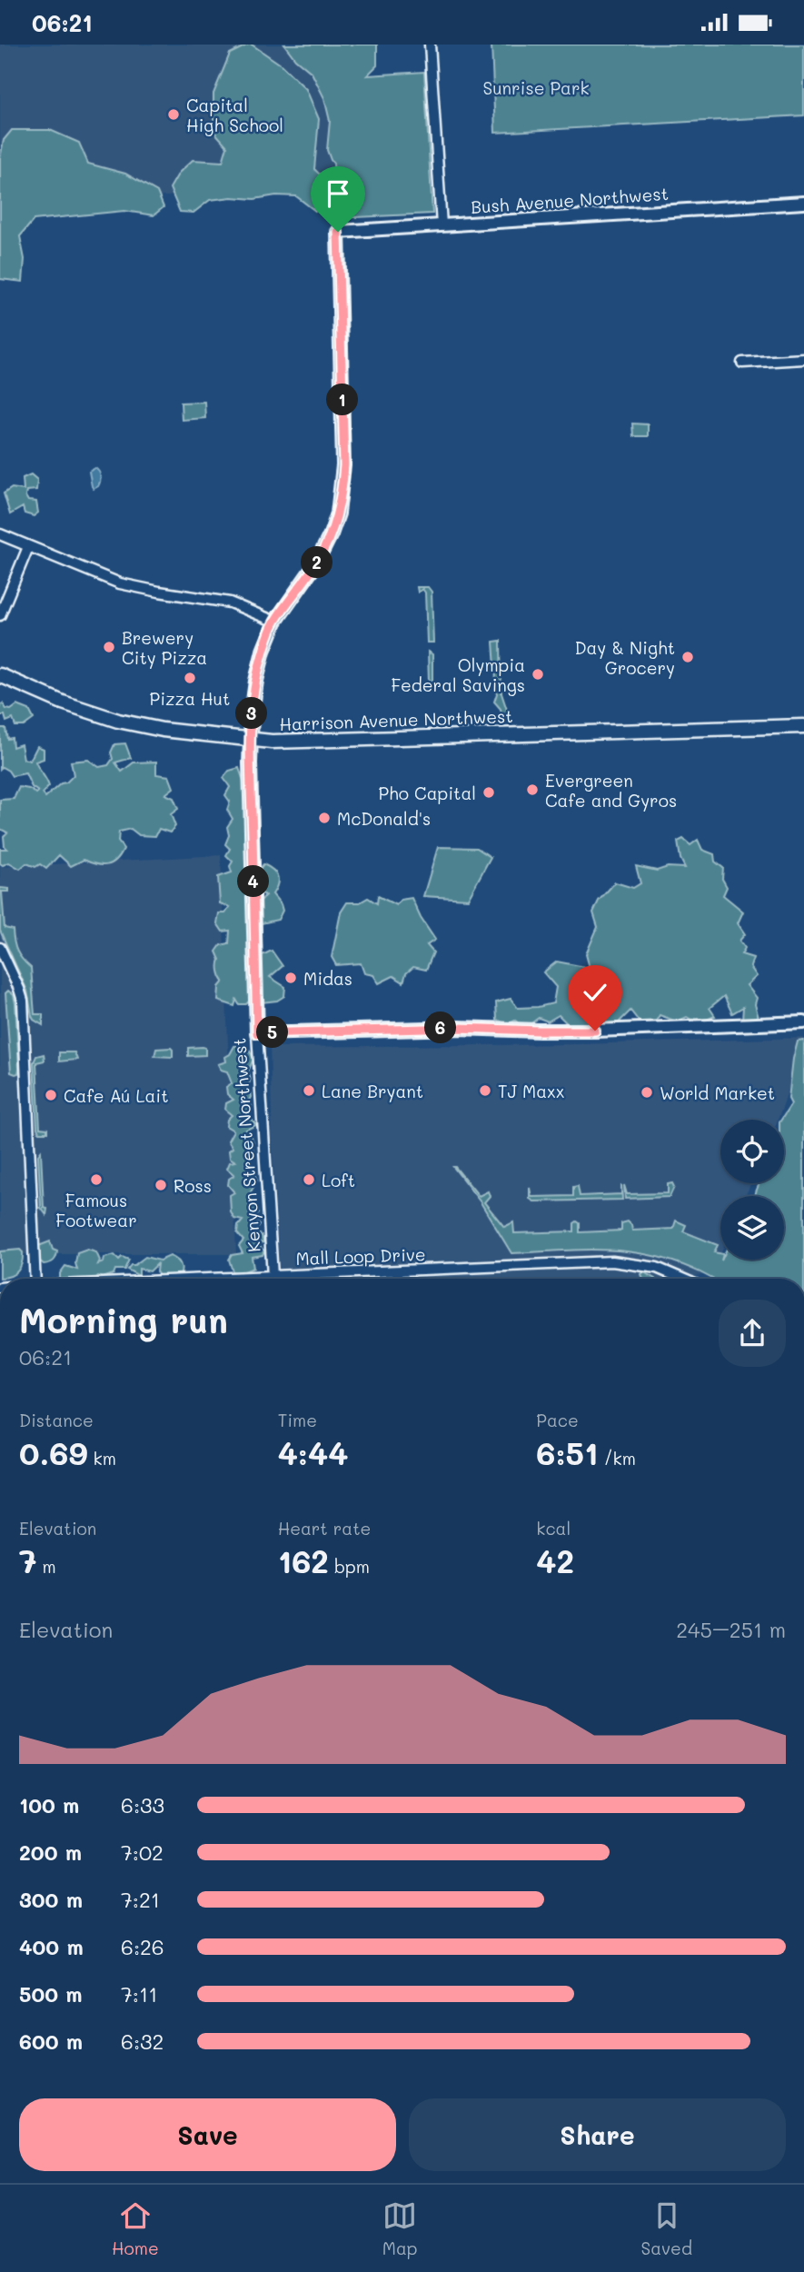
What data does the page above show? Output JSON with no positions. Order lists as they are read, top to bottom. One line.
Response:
{"streets":{"main road":["Harrison Avenue Northwest"],"street":["Bush Avenue Northwest","Kenyon Street Northwest","Mall Loop Drive"]},"crossings":[["Bush Avenue Northwest","Kenyon Street Northwest"],["Harrison Avenue Northwest","Kenyon Street Northwest"],["Kenyon Street Northwest","Mall Loop Drive"]],"parks":["Sunrise Park"],"places":["Capital High School","Brewery City Pizza","Day & Night Grocery","Olympia Federal Savings","Pizza Hut","Evergreen Cafe and Gyros","Pho Capital","McDonald's","Midas","Lane Bryant","TJ Maxx","World Market","Cafe Aú Lait","Famous Footwear","Loft","Ross"],"page":{"status":"06:21","pins":["1","2","3","4","6","5"],"heading":["Morning run","06:21"],"stats":[["Distance","0.69 km"],["Time","4:44"],["Pace","6:51 /km"],["Elevation","7 m"],["Heart rate","162 bpm"],["kcal","42"]],"chart":["Elevation","245–251 m"],"list":[{"name":"100 m","note":"6:33"},{"name":"200 m","note":"7:02"},{"name":"300 m","note":"7:21"},{"name":"400 m","note":"6:26"},{"name":"500 m","note":"7:11"},{"name":"600 m","note":"6:32"}],"buttons":["Save","Share"],"tabs":["Home","Map","Saved"]}}
